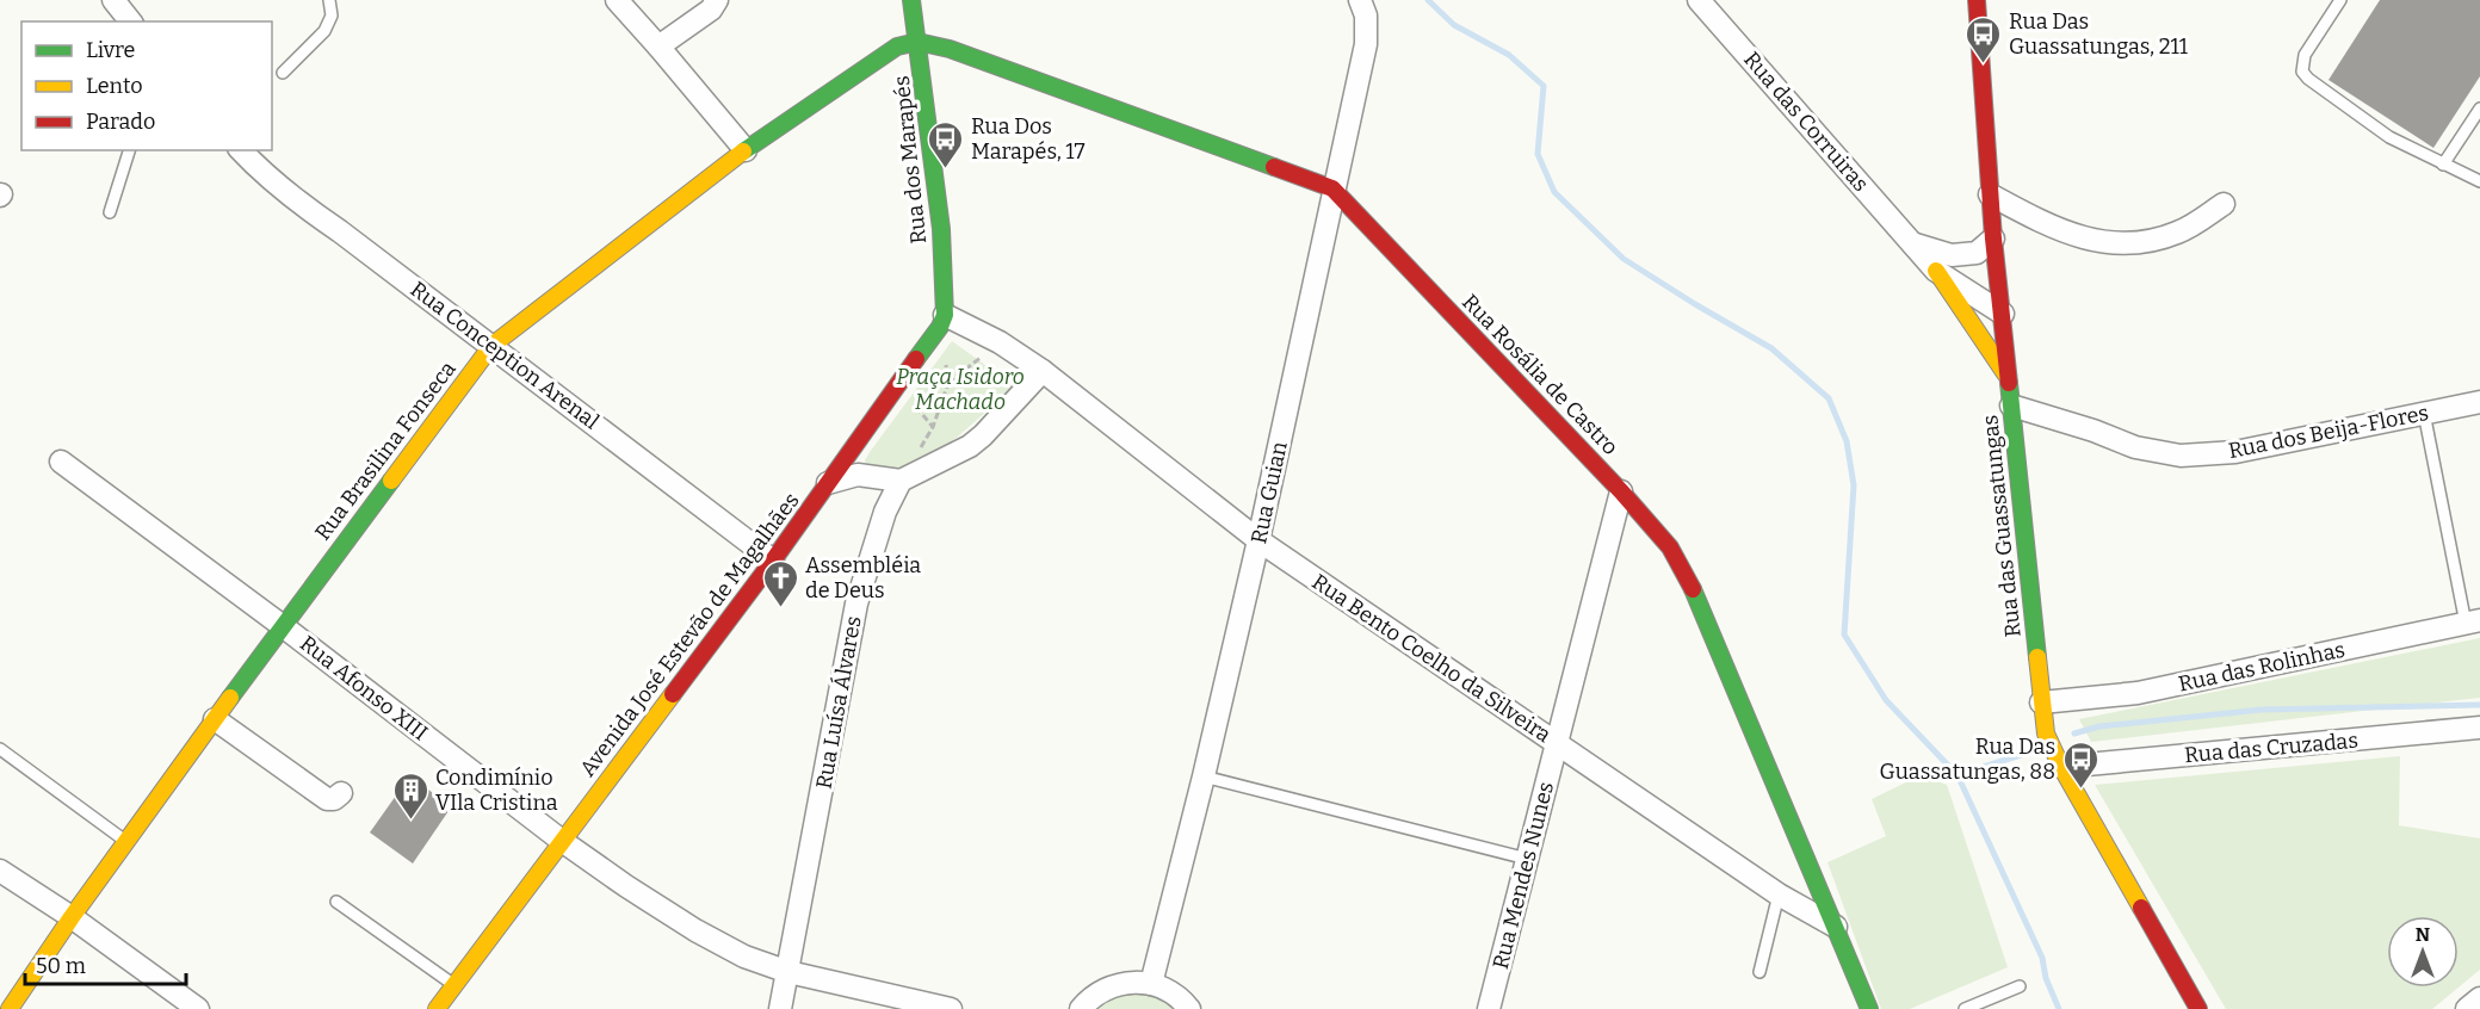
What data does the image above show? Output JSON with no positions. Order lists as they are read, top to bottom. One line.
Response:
{"streets":{"street":["Rua das Corruiras","Rua dos Marapés","Rua Conception Arenal","Rua Rosália de Castro","Rua dos Beija-Flores","Rua Brasilina Fonseca","Rua Guian","Rua das Guassatungas","Avenida José Estevão de Magalhães","Rua Bento Coelho da Silveira","Rua das Rolinhas","Rua Afonso XIII","Rua Luísa Álvares","Rua das Cruzadas","Rua Mendes Nunes"]},"crossings":[["Rua das Corruiras","Rua das Guassatungas"],["Rua dos Marapés","Rua Rosália de Castro"],["Rua dos Marapés","Rua Brasilina Fonseca"],["Rua dos Marapés","Avenida José Estevão de Magalhães"],["Rua Conception Arenal","Rua Brasilina Fonseca"],["Rua Conception Arenal","Avenida José Estevão de Magalhães"],["Rua Rosália de Castro","Rua Brasilina Fonseca"],["Rua Rosália de Castro","Rua Guian"],["Rua Rosália de Castro","Rua Bento Coelho da Silveira"],["Rua Rosália de Castro","Rua Mendes Nunes"],["Rua dos Beija-Flores","Rua das Guassatungas"],["Rua Brasilina Fonseca","Rua Afonso XIII"],["Rua Guian","Rua Bento Coelho da Silveira"],["Rua das Guassatungas","Rua das Rolinhas"],["Rua das Guassatungas","Rua das Cruzadas"],["Avenida José Estevão de Magalhães","Rua Afonso XIII"],["Rua Bento Coelho da Silveira","Rua Mendes Nunes"],["Rua Afonso XIII","Rua Luísa Álvares"]],"parks":["Praça Isidoro Machado"],"places":{"bus stop":["Rua Das Guassatungas, 211","Rua Dos Marapés, 17","Rua Das Guassatungas, 88"],"church":["Assembléia de Deus"],"building":["Condimínio VIla Cristina"]},"legend":["Livre","Lento","Parado"],"scale_bar":"50 m","north":"top"}
